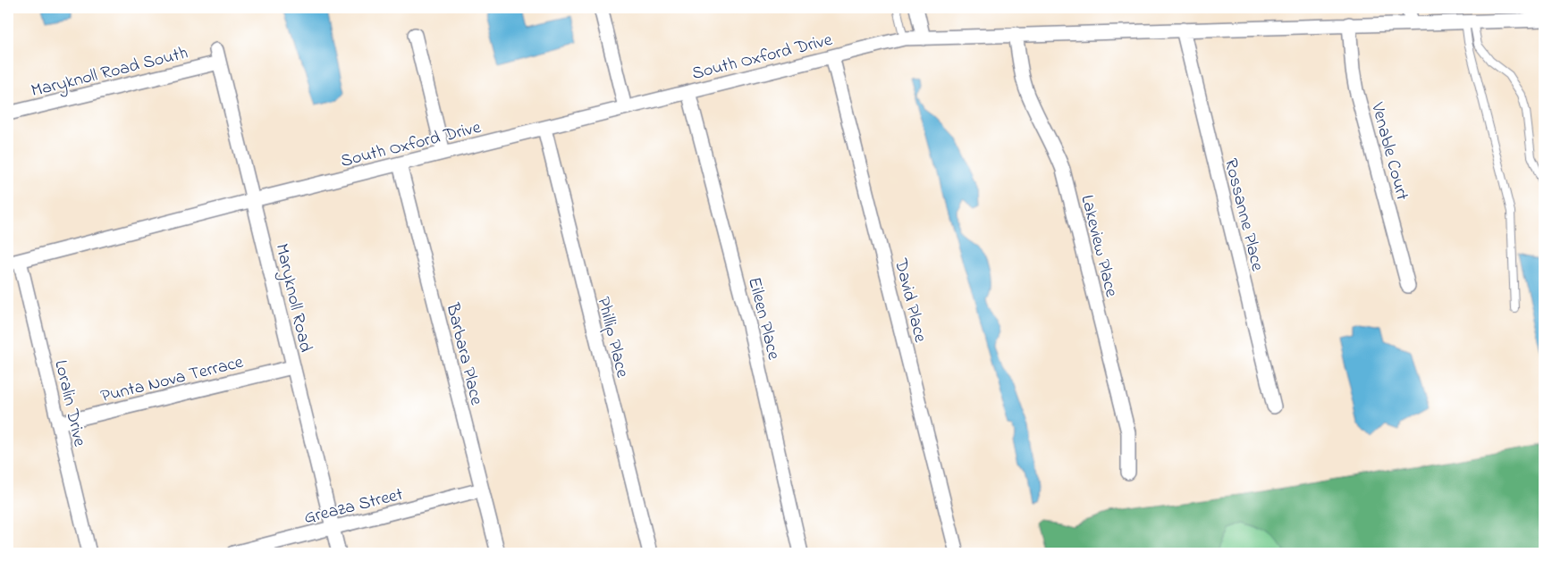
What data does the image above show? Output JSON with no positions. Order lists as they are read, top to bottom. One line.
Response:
{"streets":{"street":["South Oxford Drive","Maryknoll Road South","Venable Court","Rossanne Place","Lakeview Place","Maryknoll Road","David Place","Eileen Place","Phillip Place","Barbara Place","Punta Nova Terrace","Loralin Drive","Greaza Street"]},"crossings":[["South Oxford Drive","Venable Court"],["South Oxford Drive","Rossanne Place"],["South Oxford Drive","Lakeview Place"],["South Oxford Drive","Maryknoll Road"],["South Oxford Drive","David Place"],["South Oxford Drive","Eileen Place"],["South Oxford Drive","Phillip Place"],["South Oxford Drive","Barbara Place"],["South Oxford Drive","Loralin Drive"],["Maryknoll Road South","Maryknoll Road"],["Maryknoll Road","Punta Nova Terrace"],["Maryknoll Road","Greaza Street"],["Barbara Place","Greaza Street"],["Punta Nova Terrace","Loralin Drive"]]}
